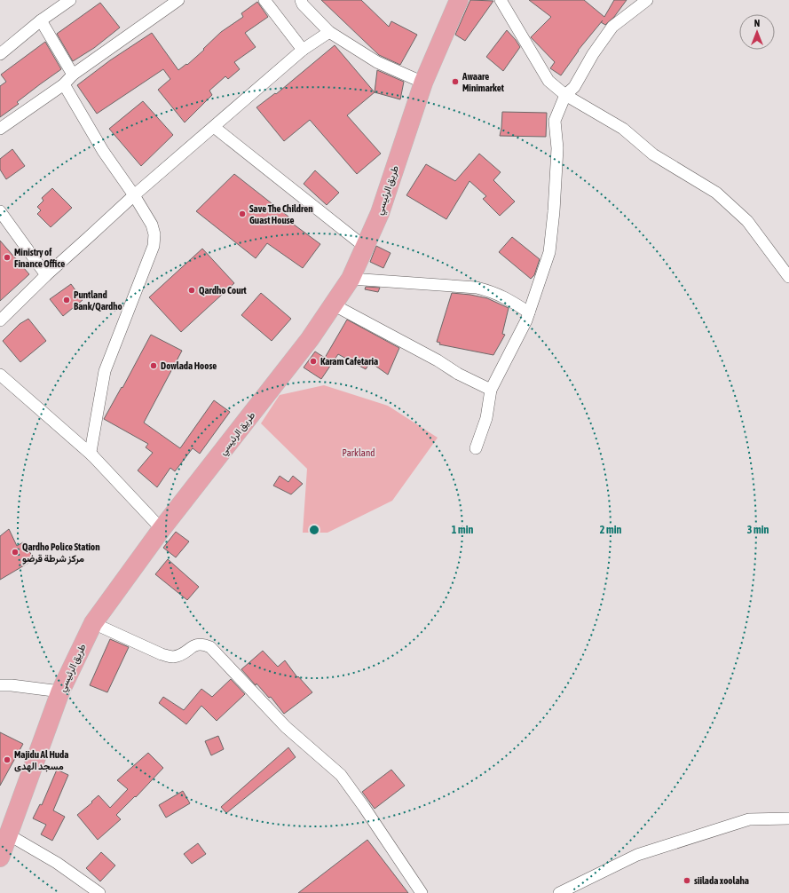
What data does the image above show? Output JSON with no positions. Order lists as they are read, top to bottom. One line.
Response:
{"streets":{"main road":["طريق الرئيسي"]},"parks":["Parkland"],"places":["Awaare Minimarket","Save The Children Guast House","Ministry of Finance Office","Qardho Court","Puntland Bank/Qardho","Karam Cafetaria","Dowlada Hoose","Qardho Police Station مركز شرطة قرضو","Majidu Al Huda مسجد الهدى","siilada xoolaha"],"north":"top","rings":["1 min","2 min","3 min"]}
